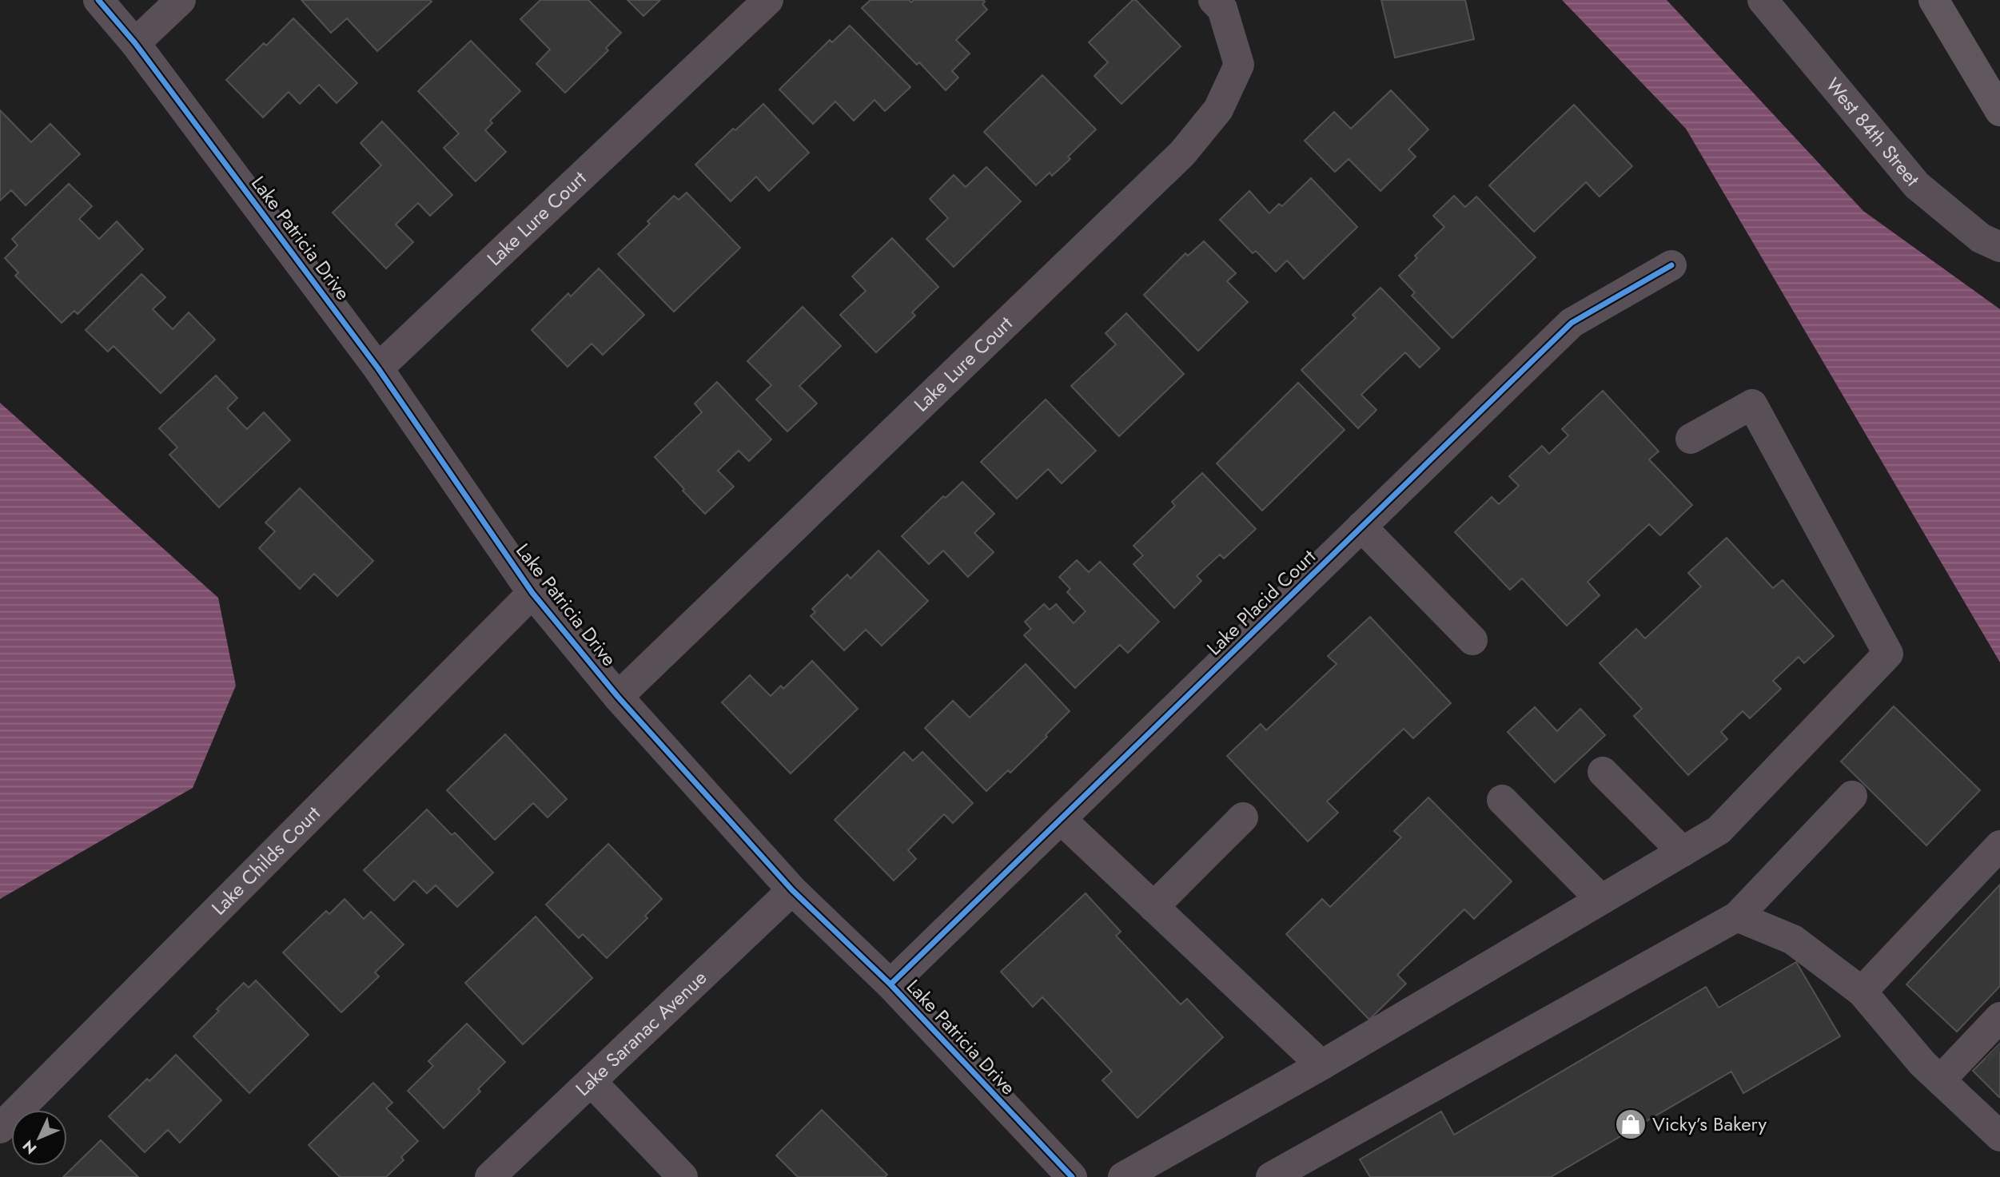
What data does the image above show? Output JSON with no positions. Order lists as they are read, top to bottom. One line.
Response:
{"streets":{"street":["West 84th Street","Lake Lure Court","Lake Patricia Drive","Lake Placid Court","Lake Childs Court","Lake Saranac Avenue"]},"crossings":[["Lake Lure Court","Lake Patricia Drive"],["Lake Patricia Drive","Lake Placid Court"],["Lake Patricia Drive","Lake Childs Court"],["Lake Patricia Drive","Lake Saranac Avenue"]],"places":{"shop":["Vicky’s Bakery"]},"north":"bottom left"}
